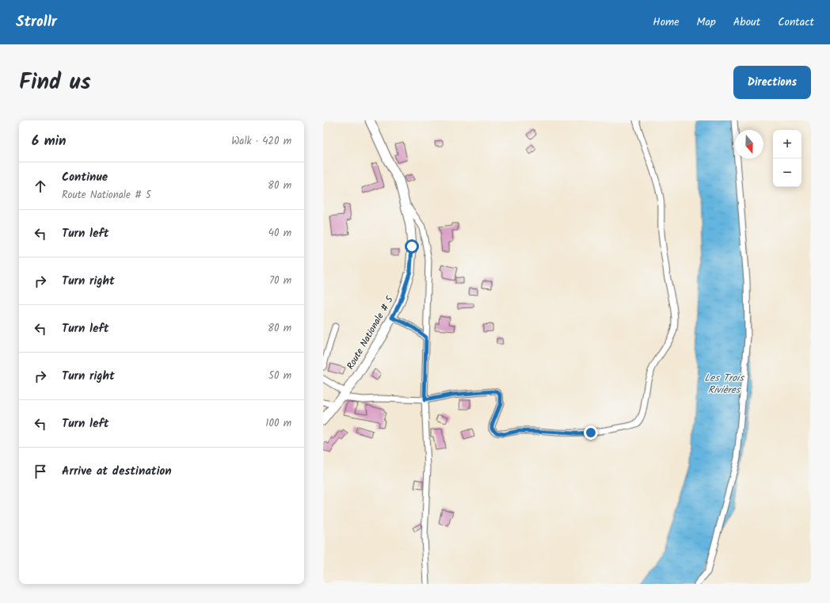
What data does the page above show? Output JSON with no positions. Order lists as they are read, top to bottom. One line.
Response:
{"streets":{"main road":["Route Nationale # 5"]},"water":["Les Trois Rivières"],"north":"bottom","page":{"header":"Strollr","nav":["Home","Map","About","Contact"],"title":"Find us","buttons":"Directions","heading":["6 min","Walk · 420 m"],"map_buttons":["+","−"],"list":[["Continue","Route Nationale # 5","80 m"],["Turn left","40 m"],["Turn right","70 m"],["Turn left","80 m"],["Turn right","50 m"],["Turn left","100 m"],"Arrive at destination"]}}
